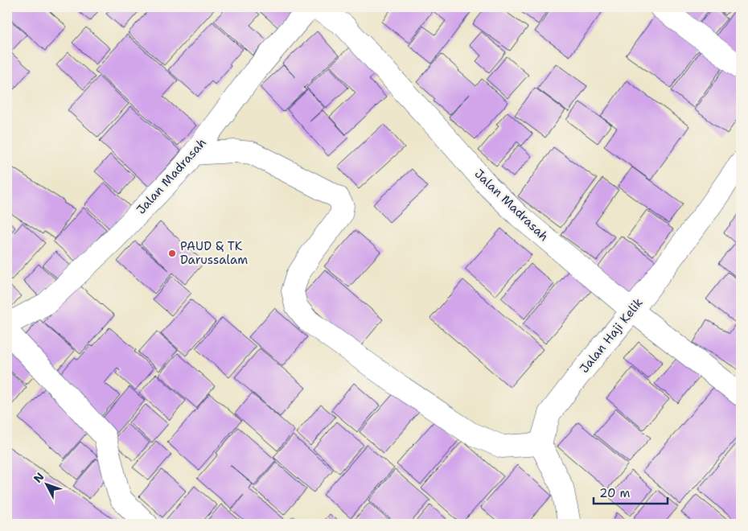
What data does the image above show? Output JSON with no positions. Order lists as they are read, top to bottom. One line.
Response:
{"streets":{"street":["Jalan Madrasah","Jalan Haji Kelik"]},"crossings":[["Jalan Madrasah","Jalan Haji Kelik"]],"places":["PAUD & TK Darussalam"],"scale_bar":"20 m","north":"top left"}
